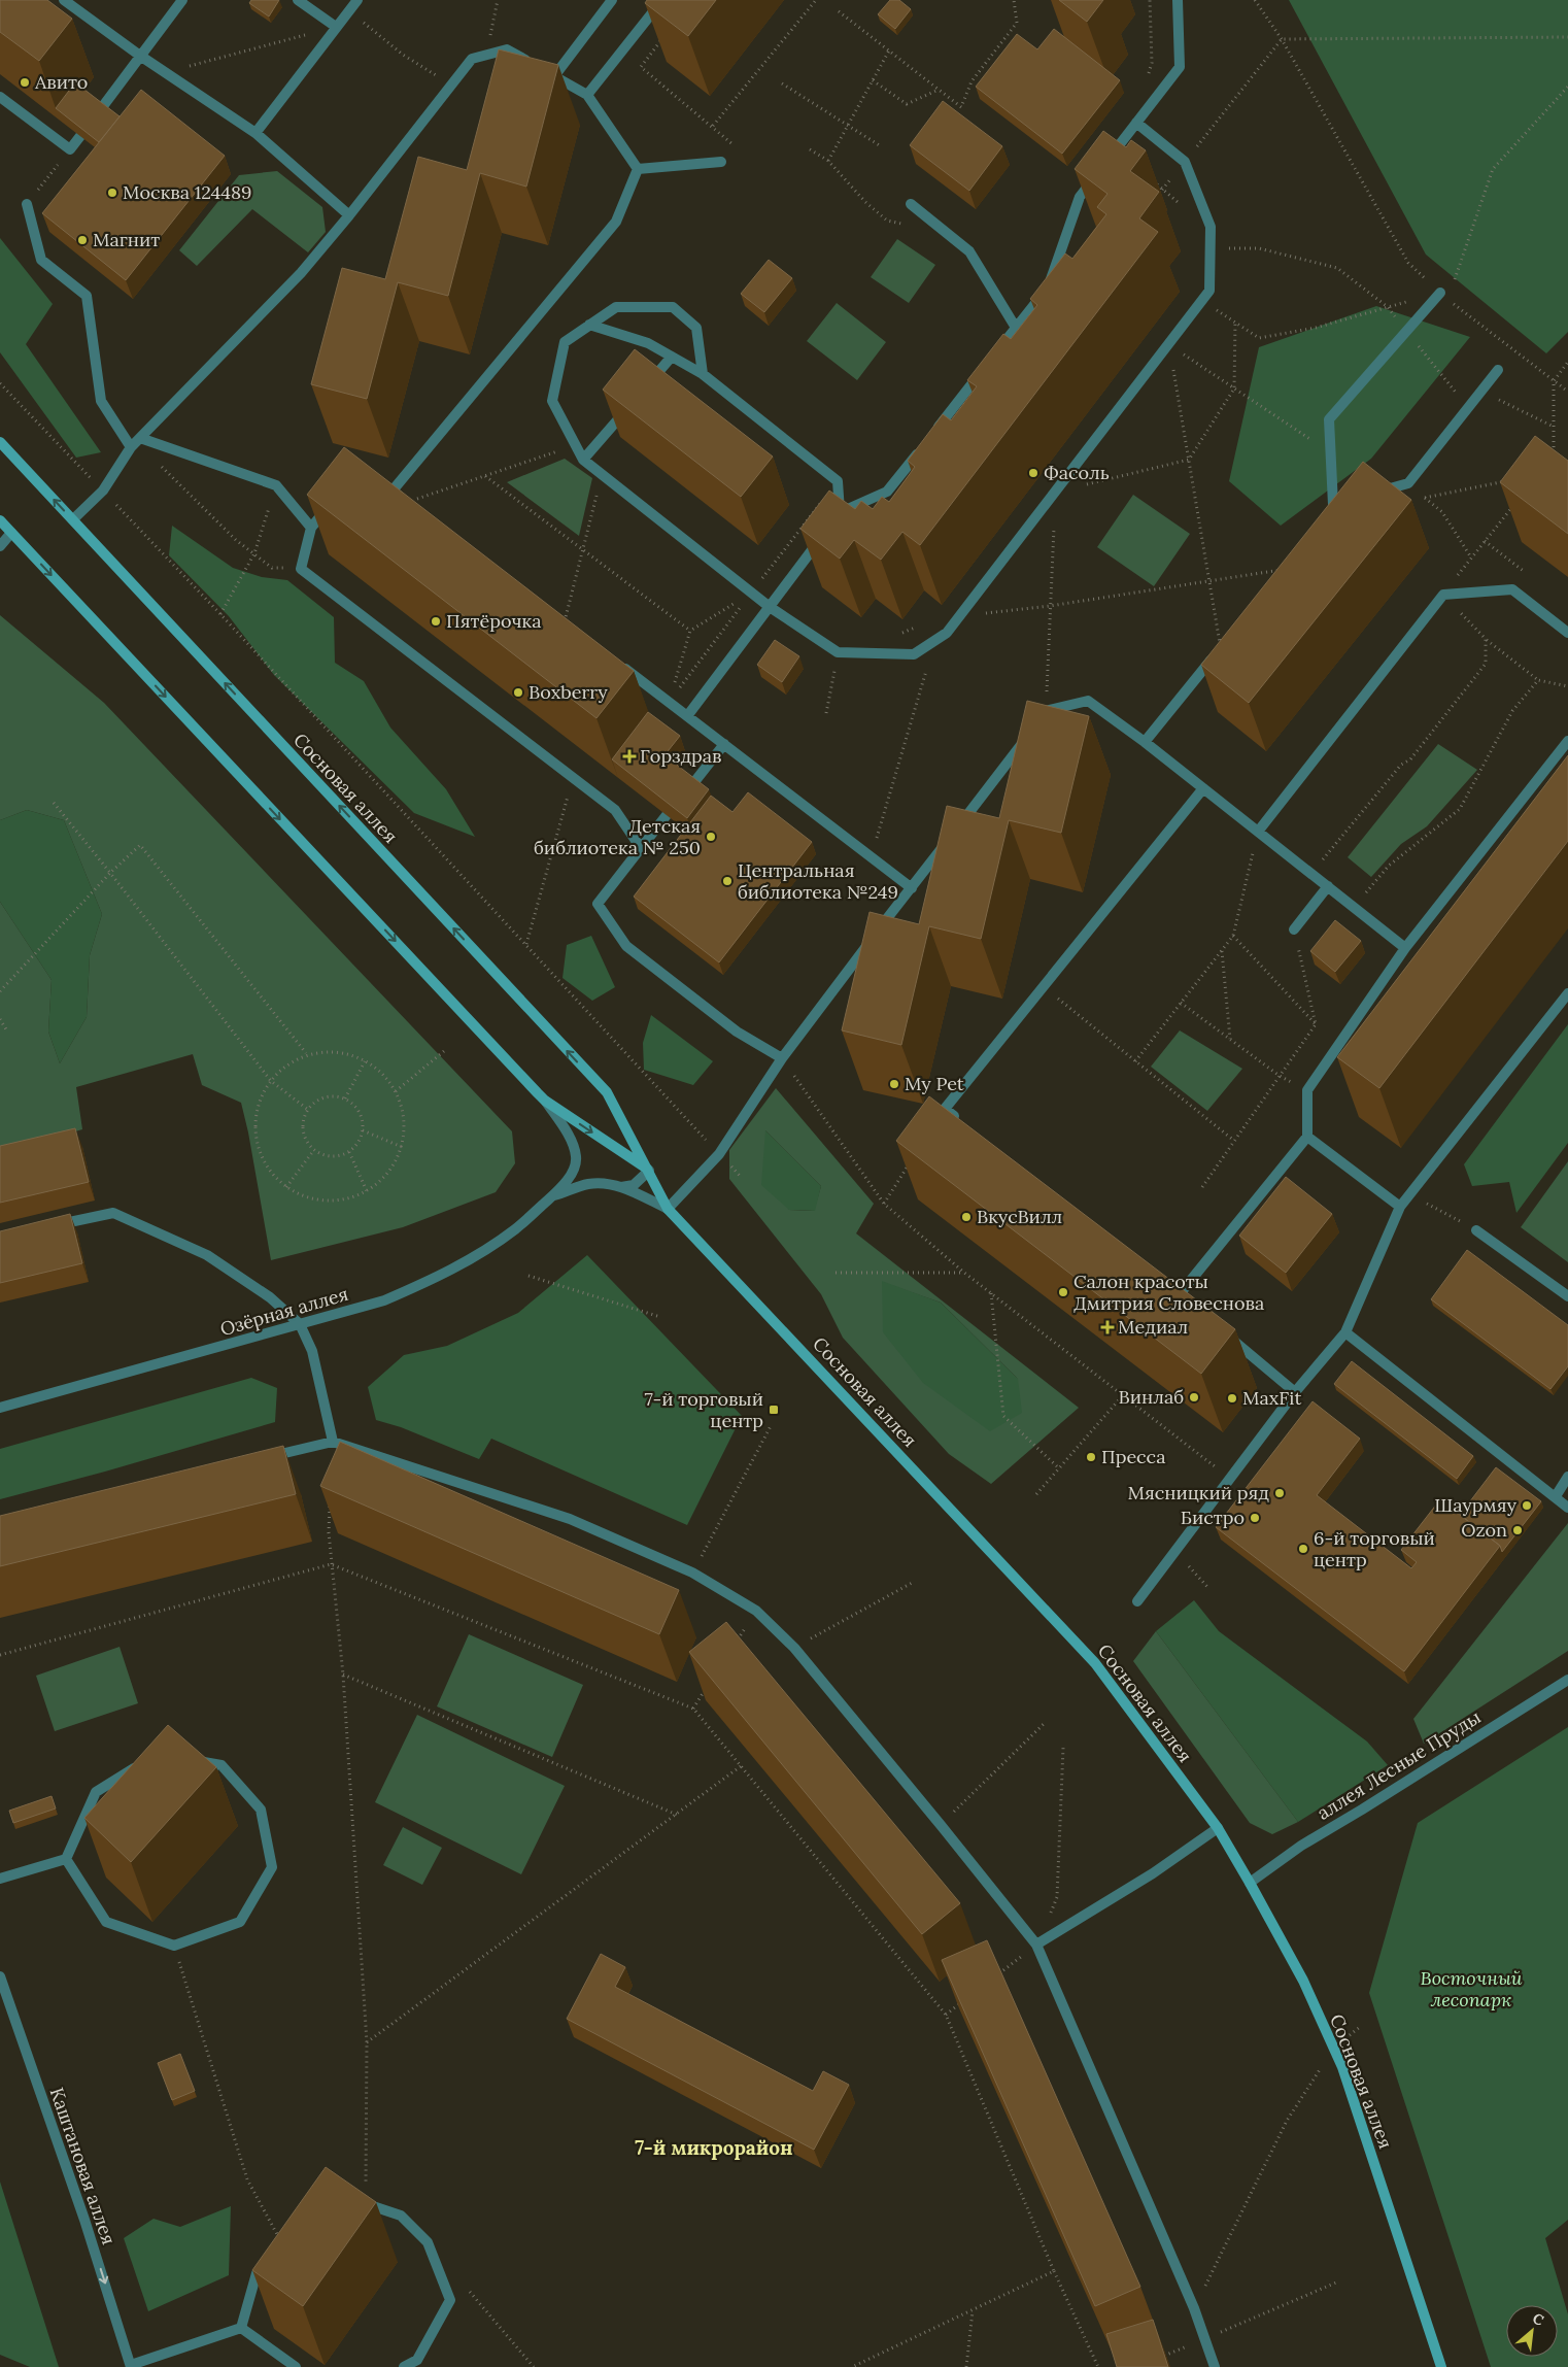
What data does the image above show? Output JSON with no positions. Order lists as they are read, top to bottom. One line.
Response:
{"streets":{"main road":["Сосновая аллея"],"street":["Озёрная аллея","аллея Лесные Пруды","Каштановая аллея"]},"crossings":[["Сосновая аллея","аллея Лесные Пруды"]],"one_way":["Каштановая аллея"],"districts":["7-й микрорайон"],"parks":["Восточный лесопарк"],"places":{"other":["Авито","Москва 124489","Магнит","Фасоль","Пятёрочка","Boxberry","Детская библиотека № 250","Центральная библиотека №249","My Pet","ВкусВилл","Салон красоты Дмитрия Словеснова","Винлаб","MaxFit","Пресса","Мясницкий ряд","Шаурмяу","Бистро","Ozon","6-й торговый центр"],"health":["Горздрав","Медиал"],"transit":["7-й торговый центр"]},"north":"top right"}
